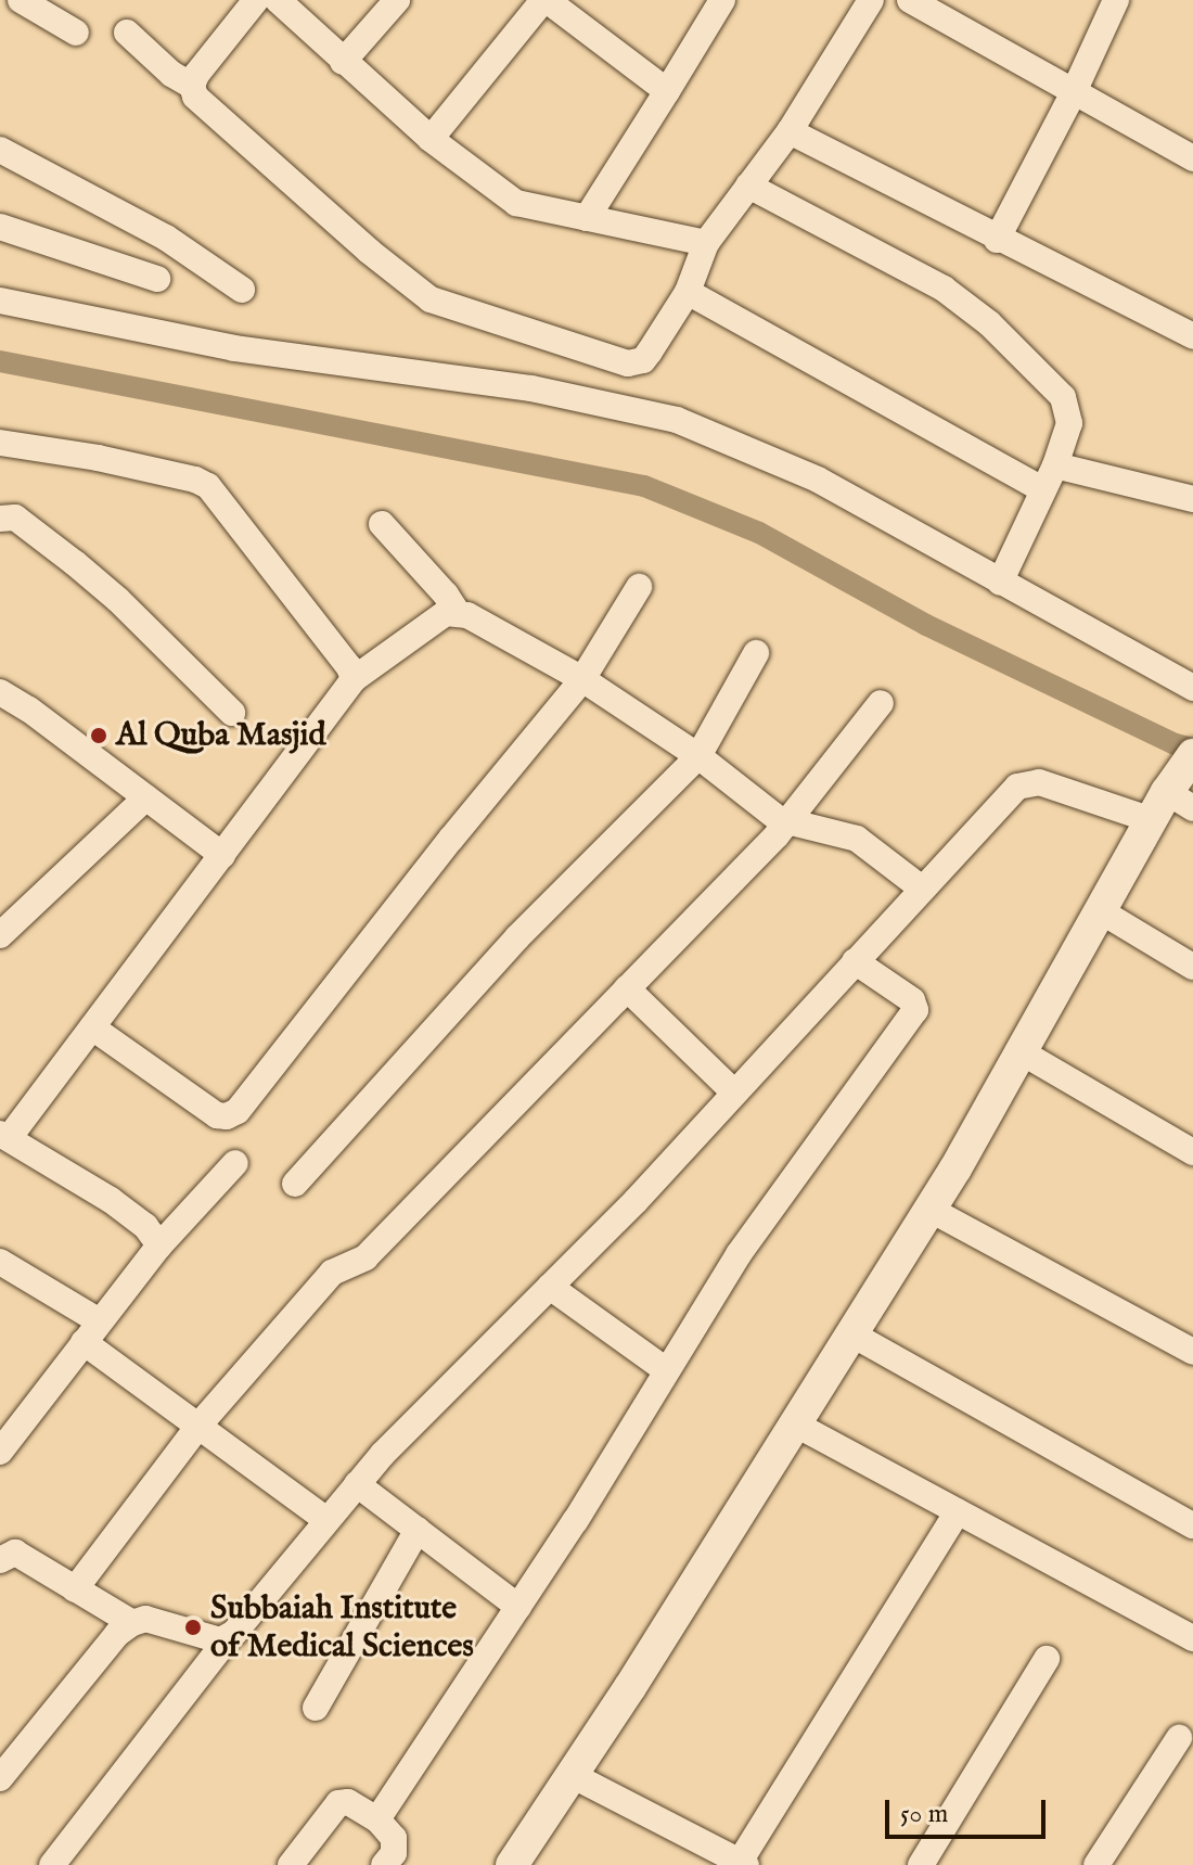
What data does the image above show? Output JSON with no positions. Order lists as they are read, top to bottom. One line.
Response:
{"places":["Al Quba Masjid","Subbaiah Institute of Medical Sciences"],"scale_bar":"50 m"}
